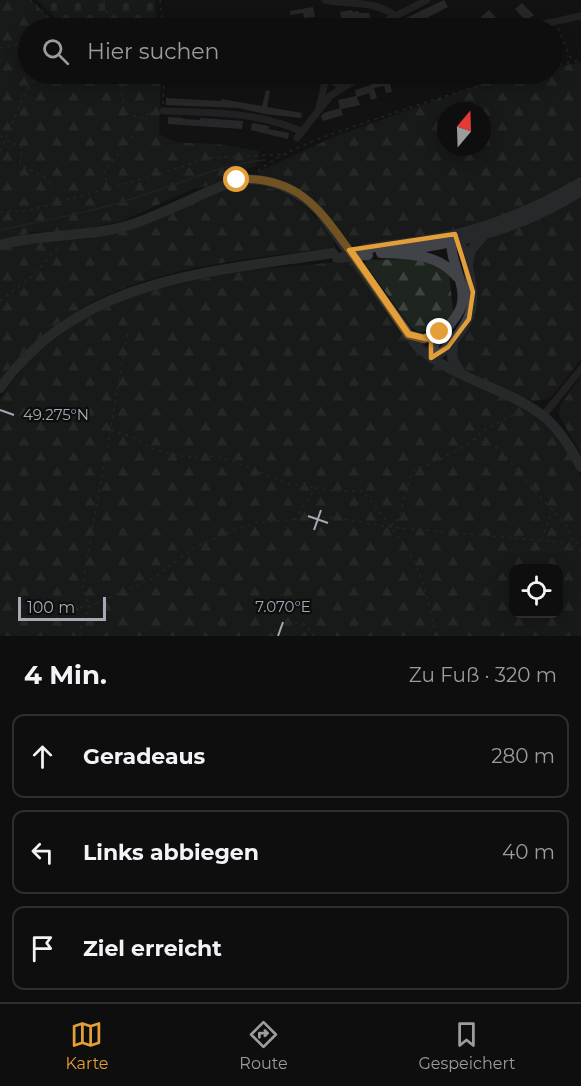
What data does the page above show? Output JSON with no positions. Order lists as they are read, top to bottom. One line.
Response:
{"scale_bar":"100 m","north":"top","page":{"search":"Hier suchen","scale":"100 m","heading":["4 Min.","Zu Fuß · 320 m"],"list":[["Geradeaus","280 m"],["Links abbiegen","40 m"],"Ziel erreicht"],"nav":["Karte","Route","Gespeichert"]},"coordinates":["49.275°N","7.070°E"]}
